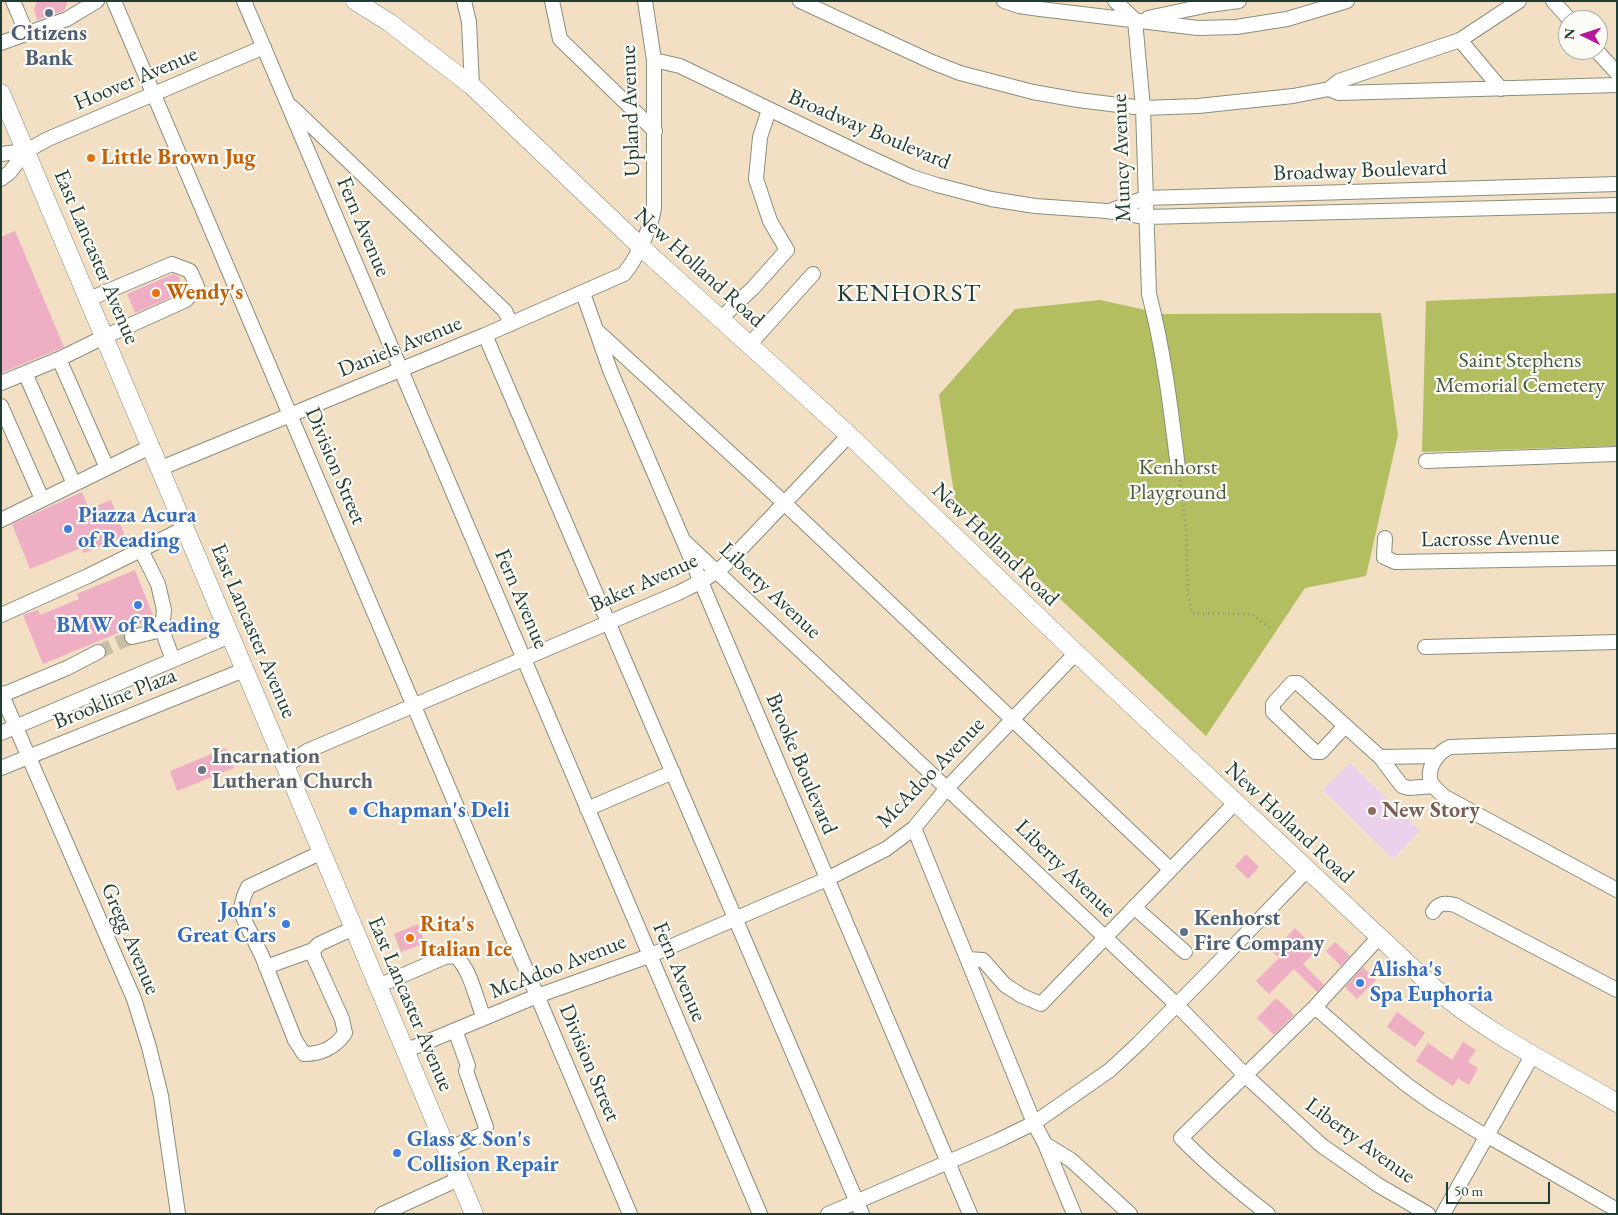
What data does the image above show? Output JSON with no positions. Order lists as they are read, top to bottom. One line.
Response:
{"streets":{"main road":["East Lancaster Avenue","New Holland Road"],"street":["Hoover Avenue","Upland Avenue","Broadway Boulevard","Muncy Avenue","Fern Avenue","Daniels Avenue","Division Street","Lacrosse Avenue","Baker Avenue","Liberty Avenue","Brookline Plaza","Brooke Boulevard","McAdoo Avenue","Gregg Avenue"]},"crossings":[["Hoover Avenue","Fern Avenue"],["Hoover Avenue","East Lancaster Avenue"],["Hoover Avenue","Division Street"],["Upland Avenue","Broadway Boulevard"],["Upland Avenue","New Holland Road"],["Upland Avenue","Daniels Avenue"],["Broadway Boulevard","Muncy Avenue"],["Fern Avenue","Daniels Avenue"],["Fern Avenue","Baker Avenue"],["Fern Avenue","McAdoo Avenue"],["East Lancaster Avenue","Daniels Avenue"],["East Lancaster Avenue","Baker Avenue"],["East Lancaster Avenue","Brookline Plaza"],["East Lancaster Avenue","McAdoo Avenue"],["New Holland Road","Daniels Avenue"],["New Holland Road","Baker Avenue"],["New Holland Road","McAdoo Avenue"],["Daniels Avenue","Division Street"],["Daniels Avenue","Brooke Boulevard"],["Division Street","Baker Avenue"],["Division Street","McAdoo Avenue"],["Baker Avenue","Liberty Avenue"],["Baker Avenue","Brooke Boulevard"],["Liberty Avenue","Brooke Boulevard"],["Liberty Avenue","McAdoo Avenue"],["Brookline Plaza","Gregg Avenue"],["Brooke Boulevard","McAdoo Avenue"]],"districts":["KENHORST"],"parks":["Saint Stephens Memorial Cemetery","Kenhorst Playground"],"places":["Citizens Bank","Little Brown Jug","Wendy's","Piazza Acura of Reading","BMW of Reading","Incarnation Lutheran Church","Chapman's Deli","New Story","John's Great Cars","Kenhorst Fire Company","Rita's Italian Ice","Alisha's Spa Euphoria","Glass & Son's Collision Repair"],"scale_bar":"50 m","north":"left"}
